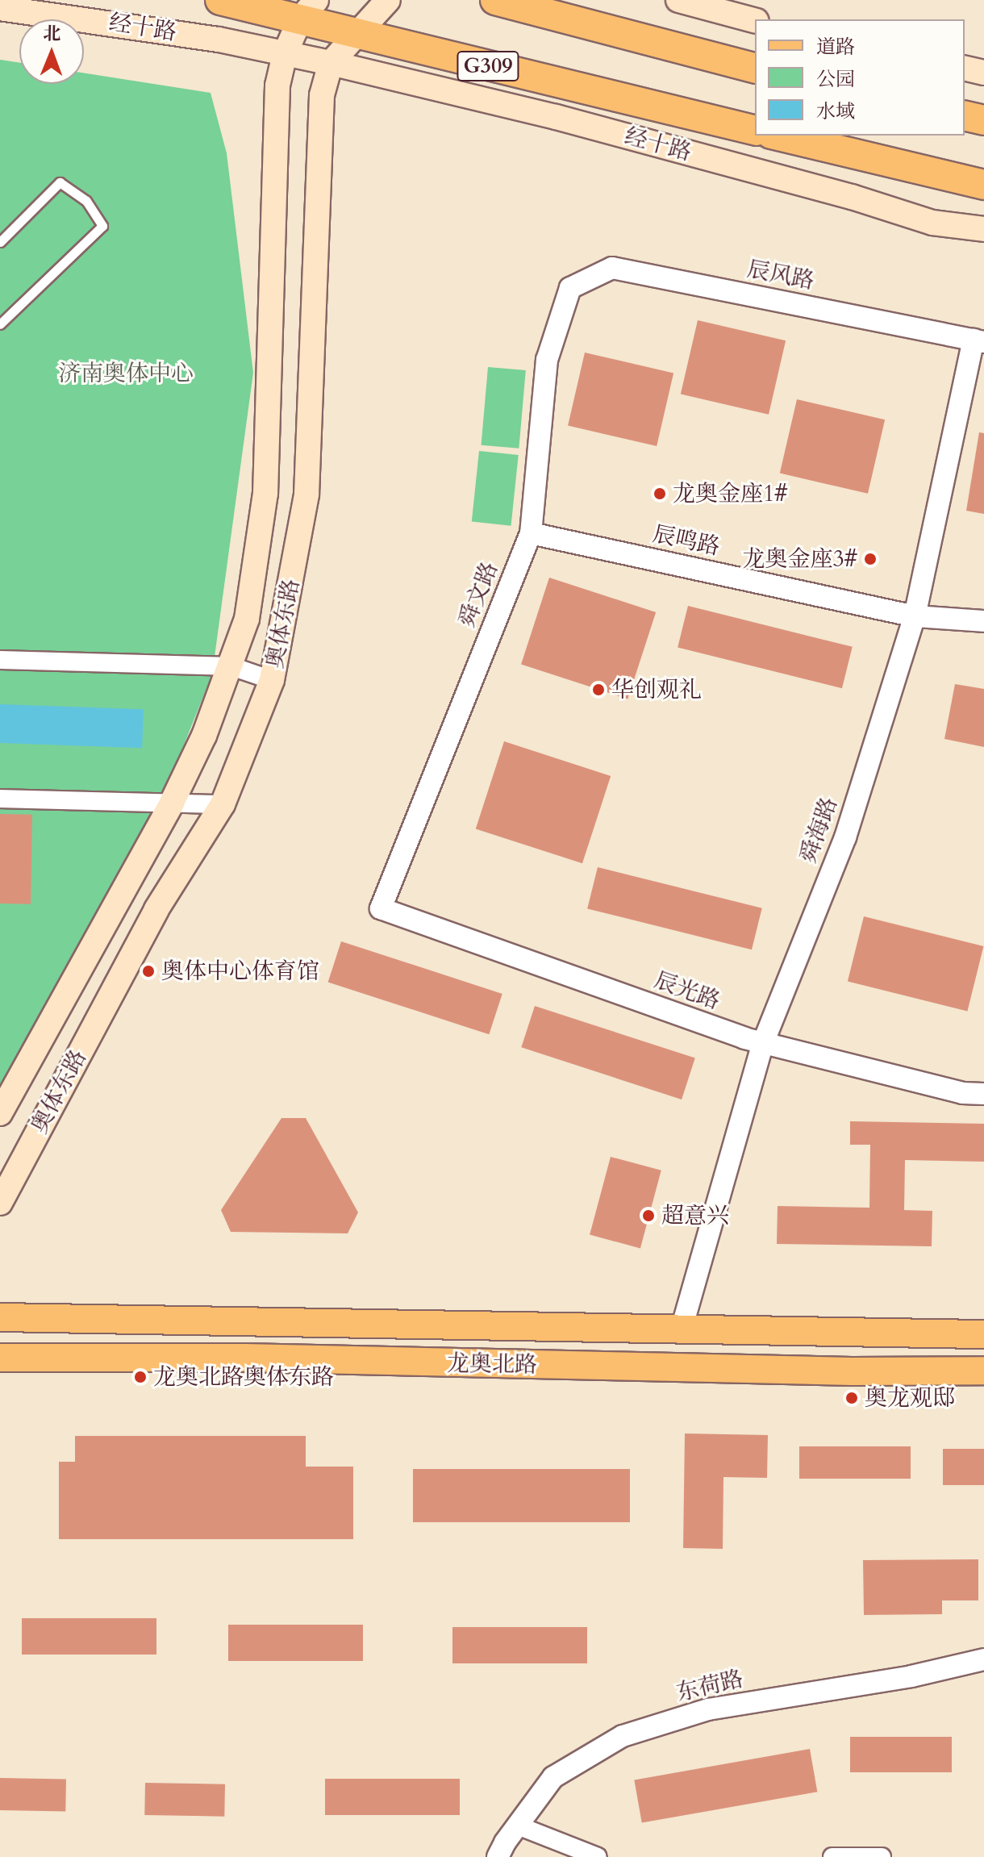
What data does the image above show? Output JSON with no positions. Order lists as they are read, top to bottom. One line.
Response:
{"streets":{"highway":["经十路","G309"],"main road":["奥体东路","龙奥北路"],"street":["辰风路","辰鸣路","舜文路","舜海路","辰光路","东荷路"]},"crossings":[["经十路","奥体东路"],["辰风路","舜文路"],["辰风路","舜海路"],["辰鸣路","舜文路"],["辰鸣路","舜海路"],["舜文路","辰光路"],["舜海路","辰光路"],["舜海路","龙奥北路"]],"parks":["济南奥体中心"],"places":["龙奥金座1#","龙奥金座3#","华创观礼","奥体中心体育馆","超意兴","龙奥北路奥体东路","奥龙观邸"],"legend":["道路","公园","水域"],"north":"top"}
